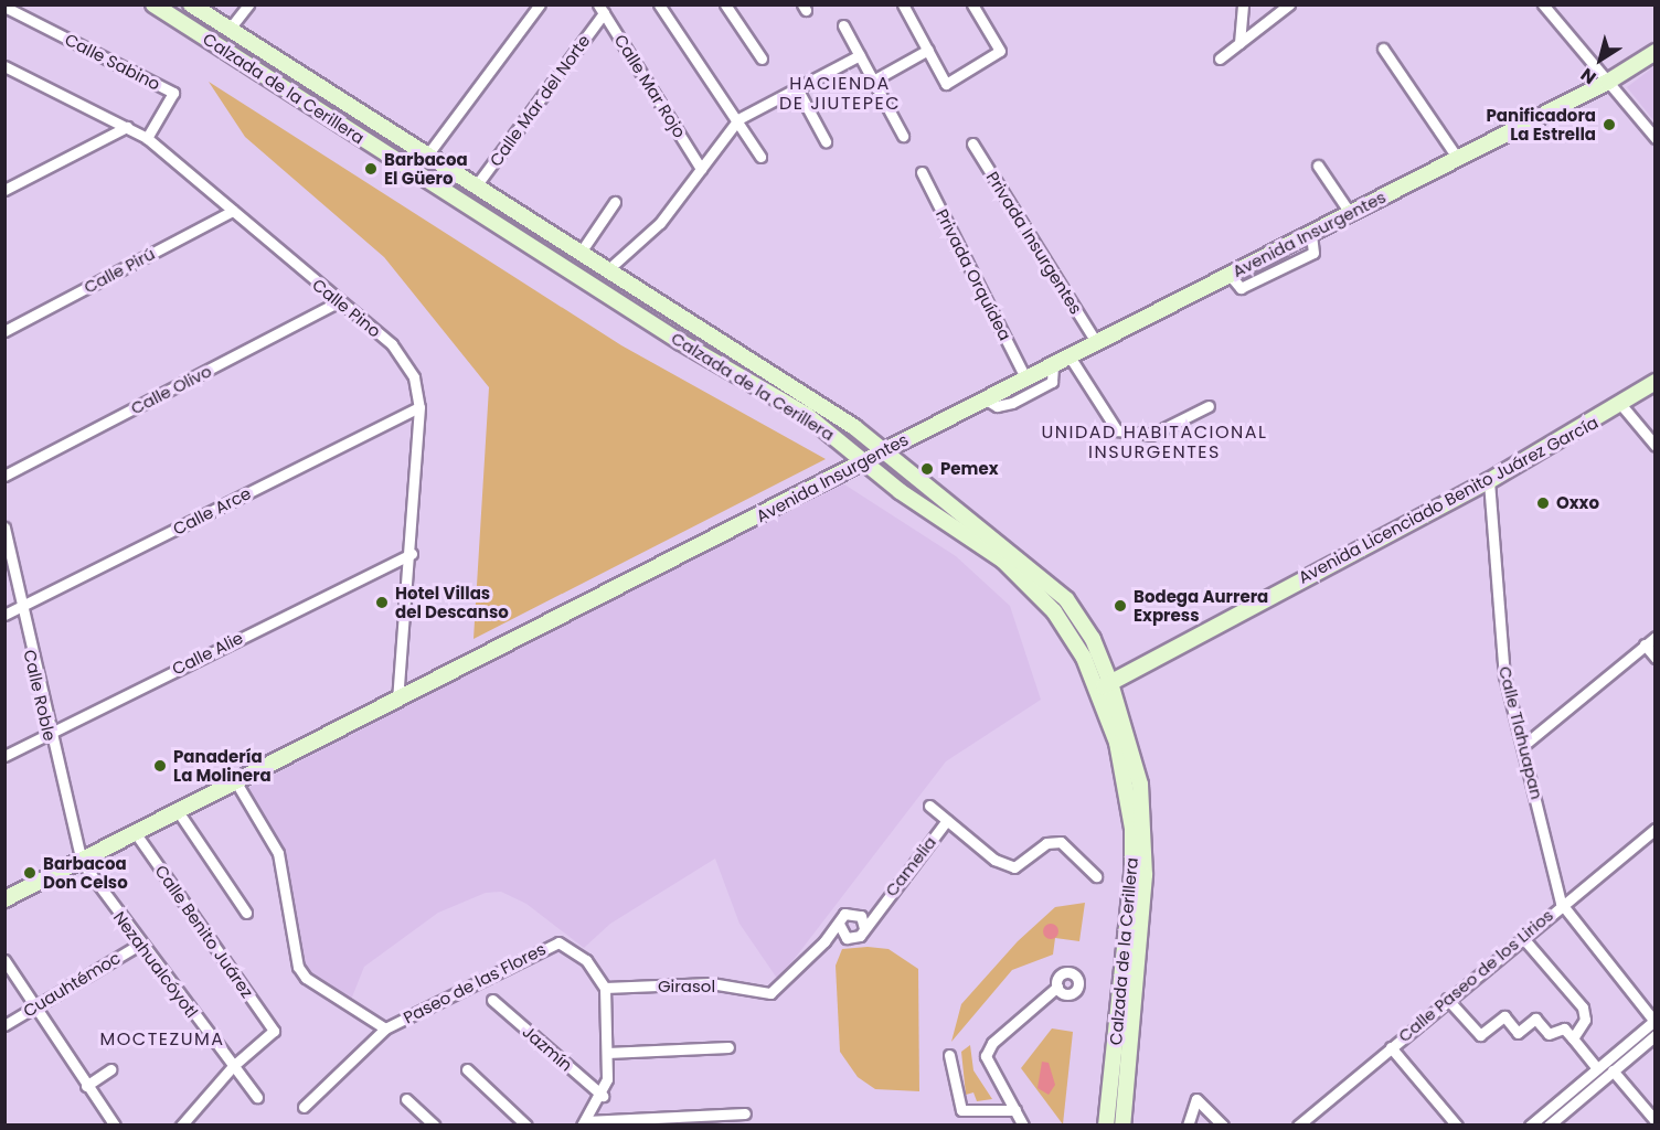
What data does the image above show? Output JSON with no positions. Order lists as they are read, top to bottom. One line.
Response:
{"streets":{"main road":["Calzada de la Cerillera","Avenida Insurgentes","Avenida Licenciado Benito Juárez García"],"street":["Calle Sabino","Calle Mar Rojo","Calle Mar del Norte","Privada Insurgentes","Calle Pirú","Privada Orquídea","Calle Pino","Calle Olivo","Calle Arce","Calle Alie","Calle Roble","Calle Tlahuapan","Camelia","Calle Benito Juárez","Nezahualcóyotl","Calle Paseo de los Lirios","Paseo de las Flores","Cuauhtémoc","Girasol","Jazmín"]},"crossings":[["Calle Sabino","Calle Pino"],["Calle Mar Rojo","Calle Mar del Norte"],["Calzada de la Cerillera","Calle Mar del Norte"],["Calzada de la Cerillera","Avenida Insurgentes"],["Calzada de la Cerillera","Avenida Licenciado Benito Juárez García"],["Avenida Insurgentes","Privada Insurgentes"],["Avenida Insurgentes","Privada Orquídea"],["Avenida Insurgentes","Calle Pino"],["Avenida Insurgentes","Calle Roble"],["Avenida Insurgentes","Calle Benito Juárez"],["Avenida Insurgentes","Nezahualcóyotl"],["Calle Pirú","Calle Pino"],["Calle Pino","Calle Olivo"],["Calle Pino","Calle Arce"],["Calle Pino","Calle Alie"],["Avenida Licenciado Benito Juárez García","Calle Tlahuapan"],["Calle Arce","Calle Roble"],["Calle Alie","Calle Roble"],["Calle Roble","Nezahualcóyotl"],["Calle Tlahuapan","Calle Paseo de los Lirios"],["Calle Benito Juárez","Nezahualcóyotl"],["Nezahualcóyotl","Cuauhtémoc"],["Paseo de las Flores","Girasol"]],"districts":["HACIENDA DE JIUTEPEC","UNIDAD HABITACIONAL INSURGENTES","MOCTEZUMA"],"places":["Panificadora La Estrella","Barbacoa El Güero","Pemex","Oxxo","Hotel Villas del Descanso","Bodega Aurrera Express","Panadería La Molinera","Barbacoa Don Celso"],"north":"bottom left"}
